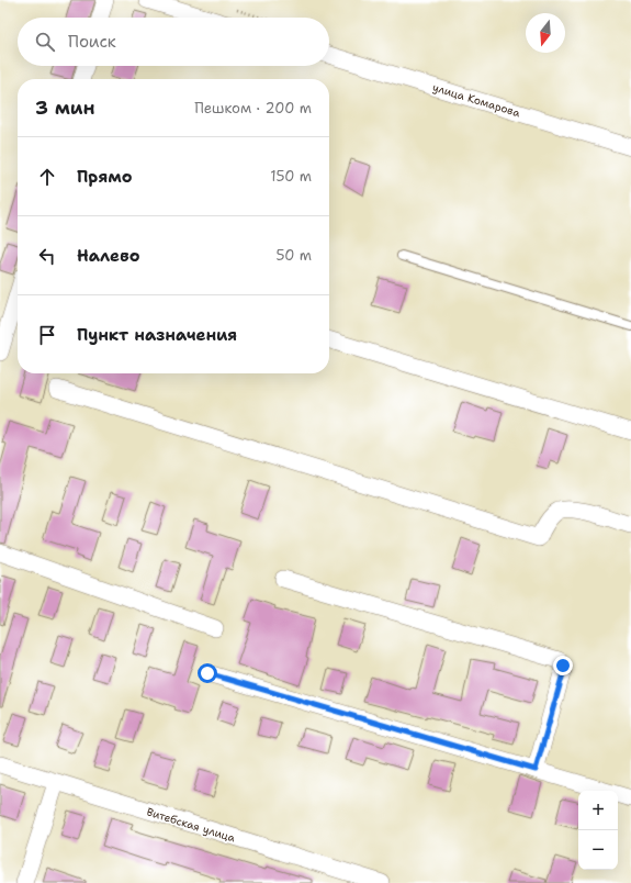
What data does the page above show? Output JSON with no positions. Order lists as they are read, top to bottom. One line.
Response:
{"streets":{"street":["улица Комарова","Витебская улица"]},"north":"bottom","page":{"search":"Поиск","heading":["3 мин","Пешком · 200 m"],"list":[["Прямо","150 m"],["Налево","50 m"],"Пункт назначения"],"map_buttons":["+","−"]}}
